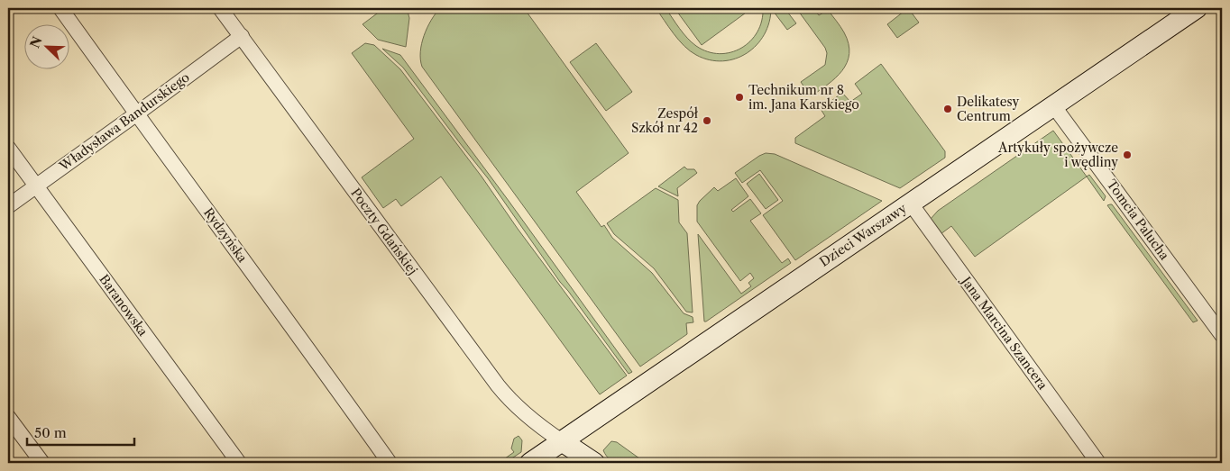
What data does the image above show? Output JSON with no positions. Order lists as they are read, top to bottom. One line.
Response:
{"streets":{"street":["Władysława Bandurskiego","Tomcia Palucha","Poczty Gdańskiej","Rydzyńska","Dzieci Warszawy","Baranowska","Jana Marcina Szancera"]},"crossings":[["Władysława Bandurskiego","Poczty Gdańskiej"],["Władysława Bandurskiego","Rydzyńska"],["Władysława Bandurskiego","Baranowska"],["Tomcia Palucha","Dzieci Warszawy"],["Poczty Gdańskiej","Dzieci Warszawy"],["Dzieci Warszawy","Jana Marcina Szancera"]],"places":["Technikum nr 8 im. Jana Karskiego","Delikatesy Centrum","Zespół Szkół nr 42","Artykuły spożywcze i wędliny"],"scale_bar":"50 m","north":"top left"}
